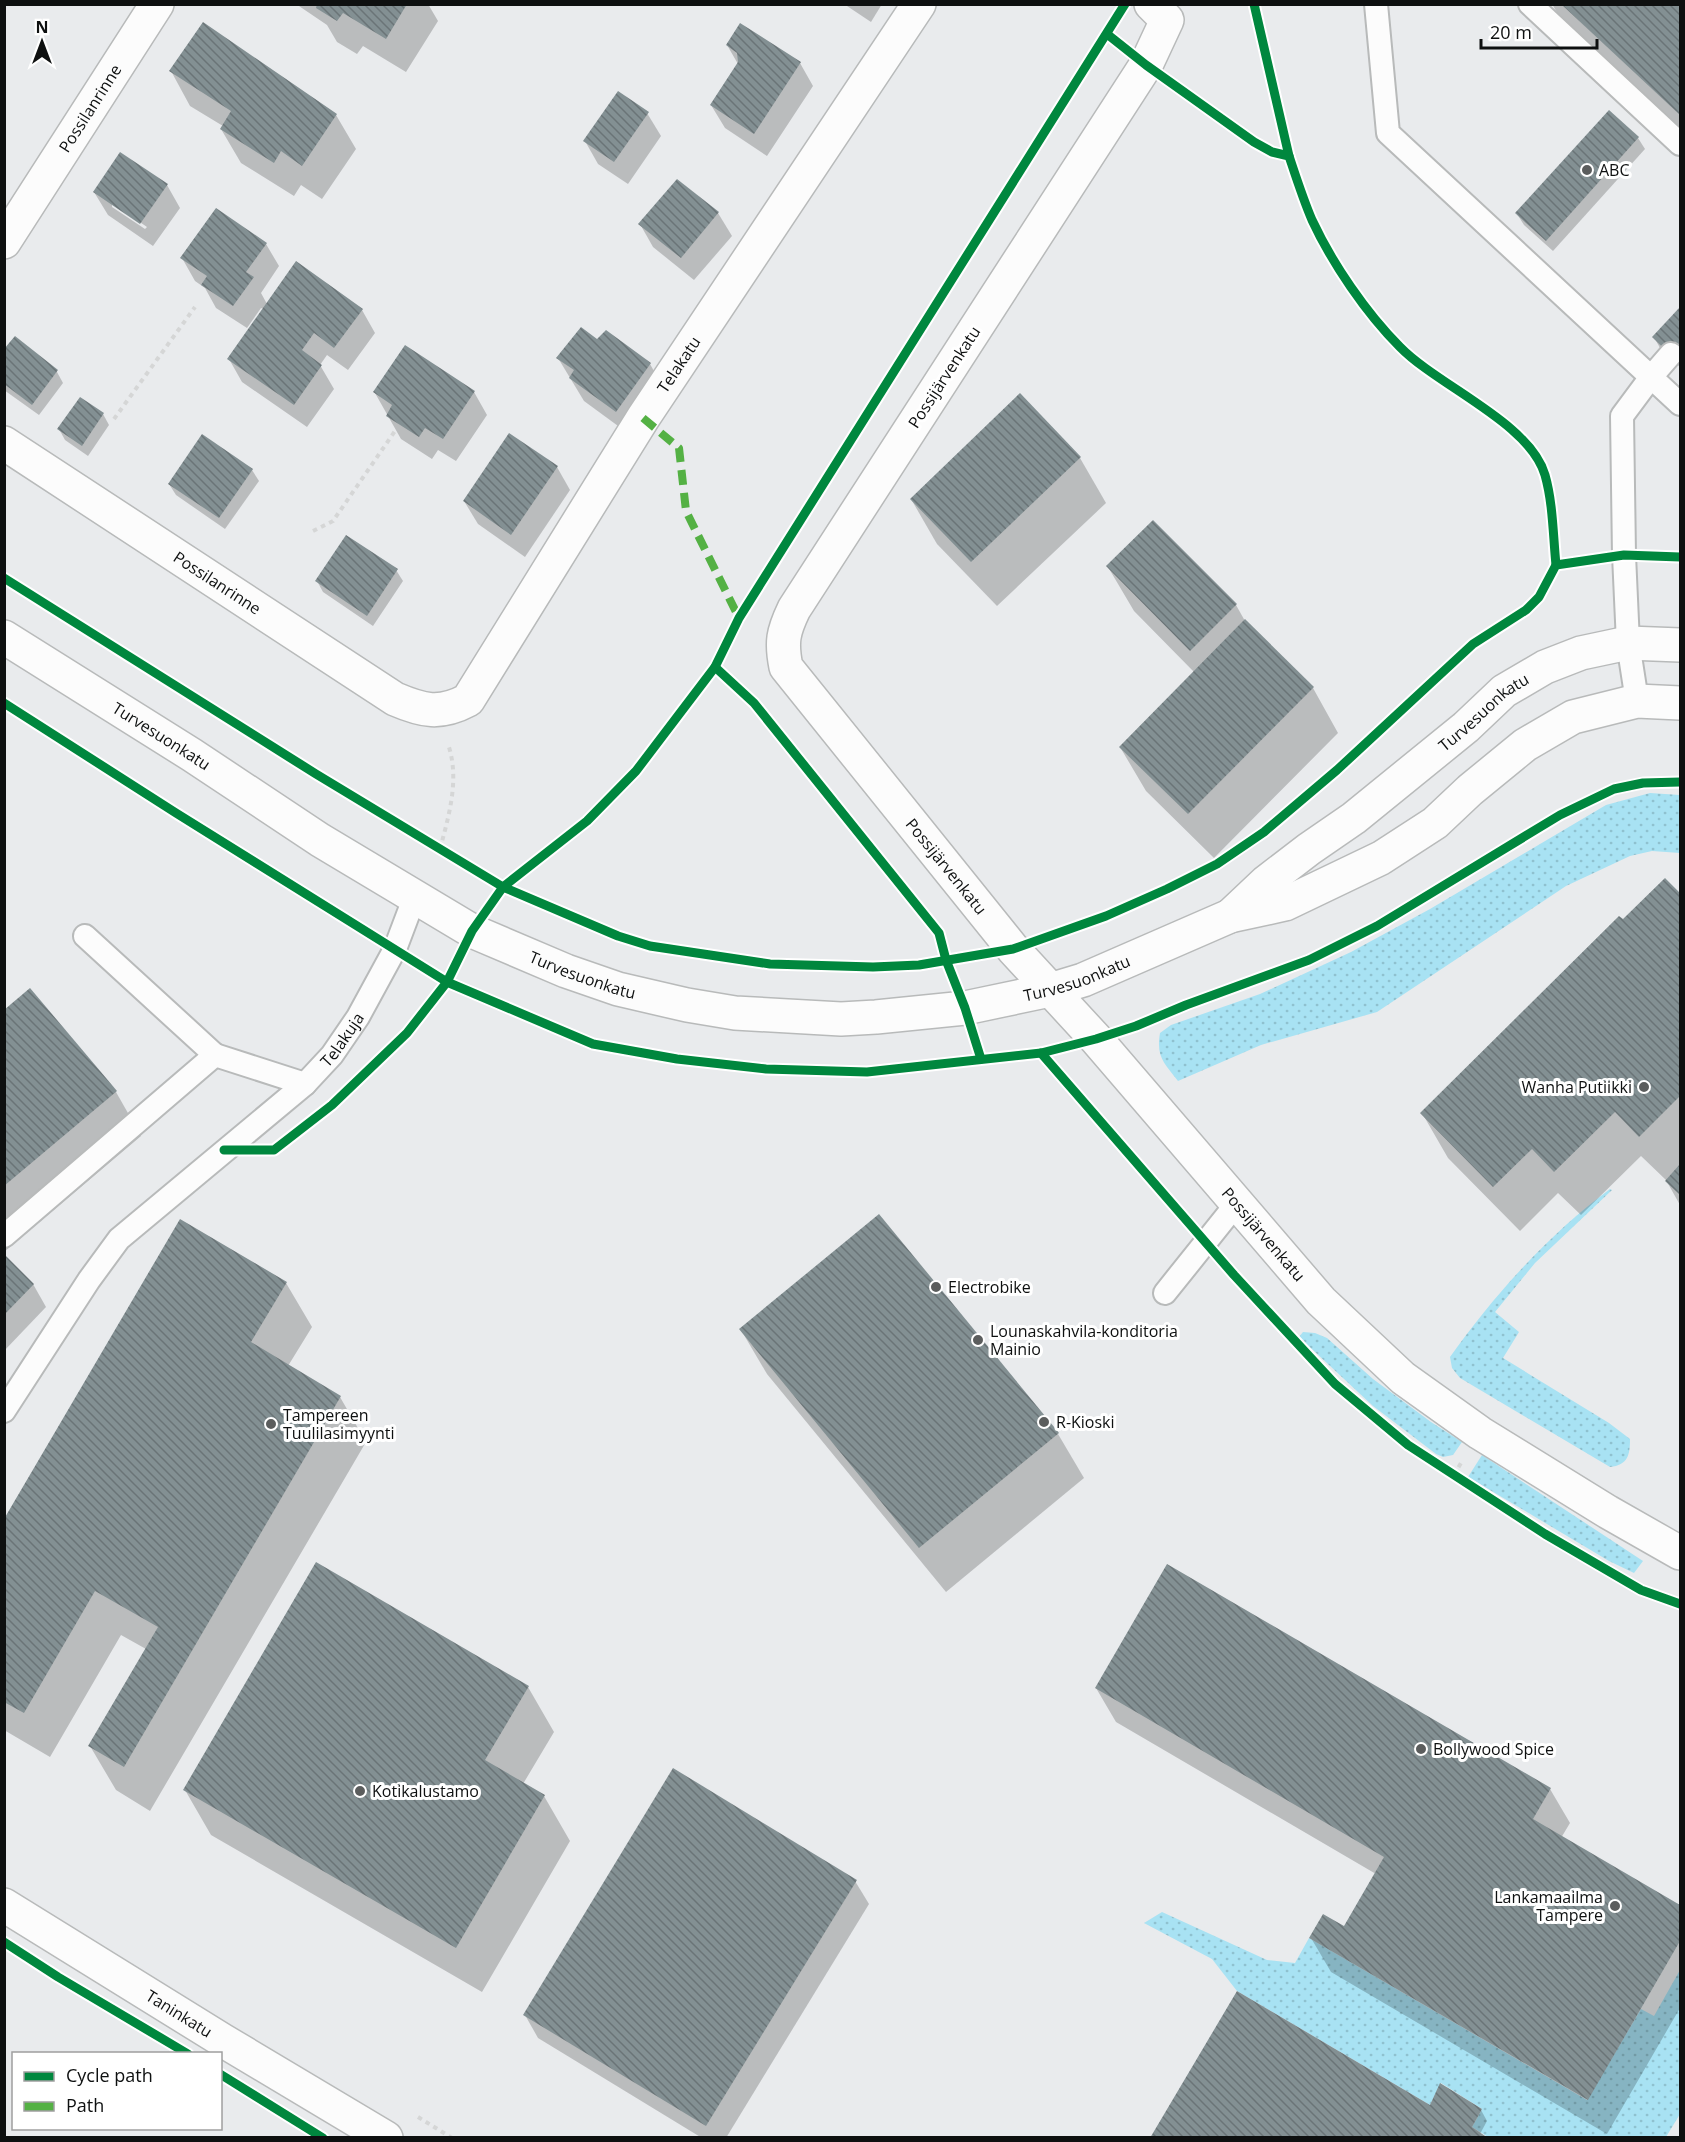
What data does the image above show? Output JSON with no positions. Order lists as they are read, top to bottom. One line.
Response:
{"streets":{"street":["Possilanrinne","Telakatu","Possijärvenkatu","Turvesuonkatu","Taninkatu"],"lane":["Telakuja"]},"crossings":[["Possilanrinne","Telakatu"],["Possijärvenkatu","Turvesuonkatu"],["Turvesuonkatu","Telakuja"]],"places":["ABC","Wanha Putiikki","Electrobike","Lounaskahvila-konditoria Mainio","R-Kioski","Tampereen Tuulilasimyynti","Bollywood Spice","Kotikalustamo","Lankamaailma Tampere"],"legend":["Cycle path","Path"],"scale_bar":"20 m","north":"top"}
